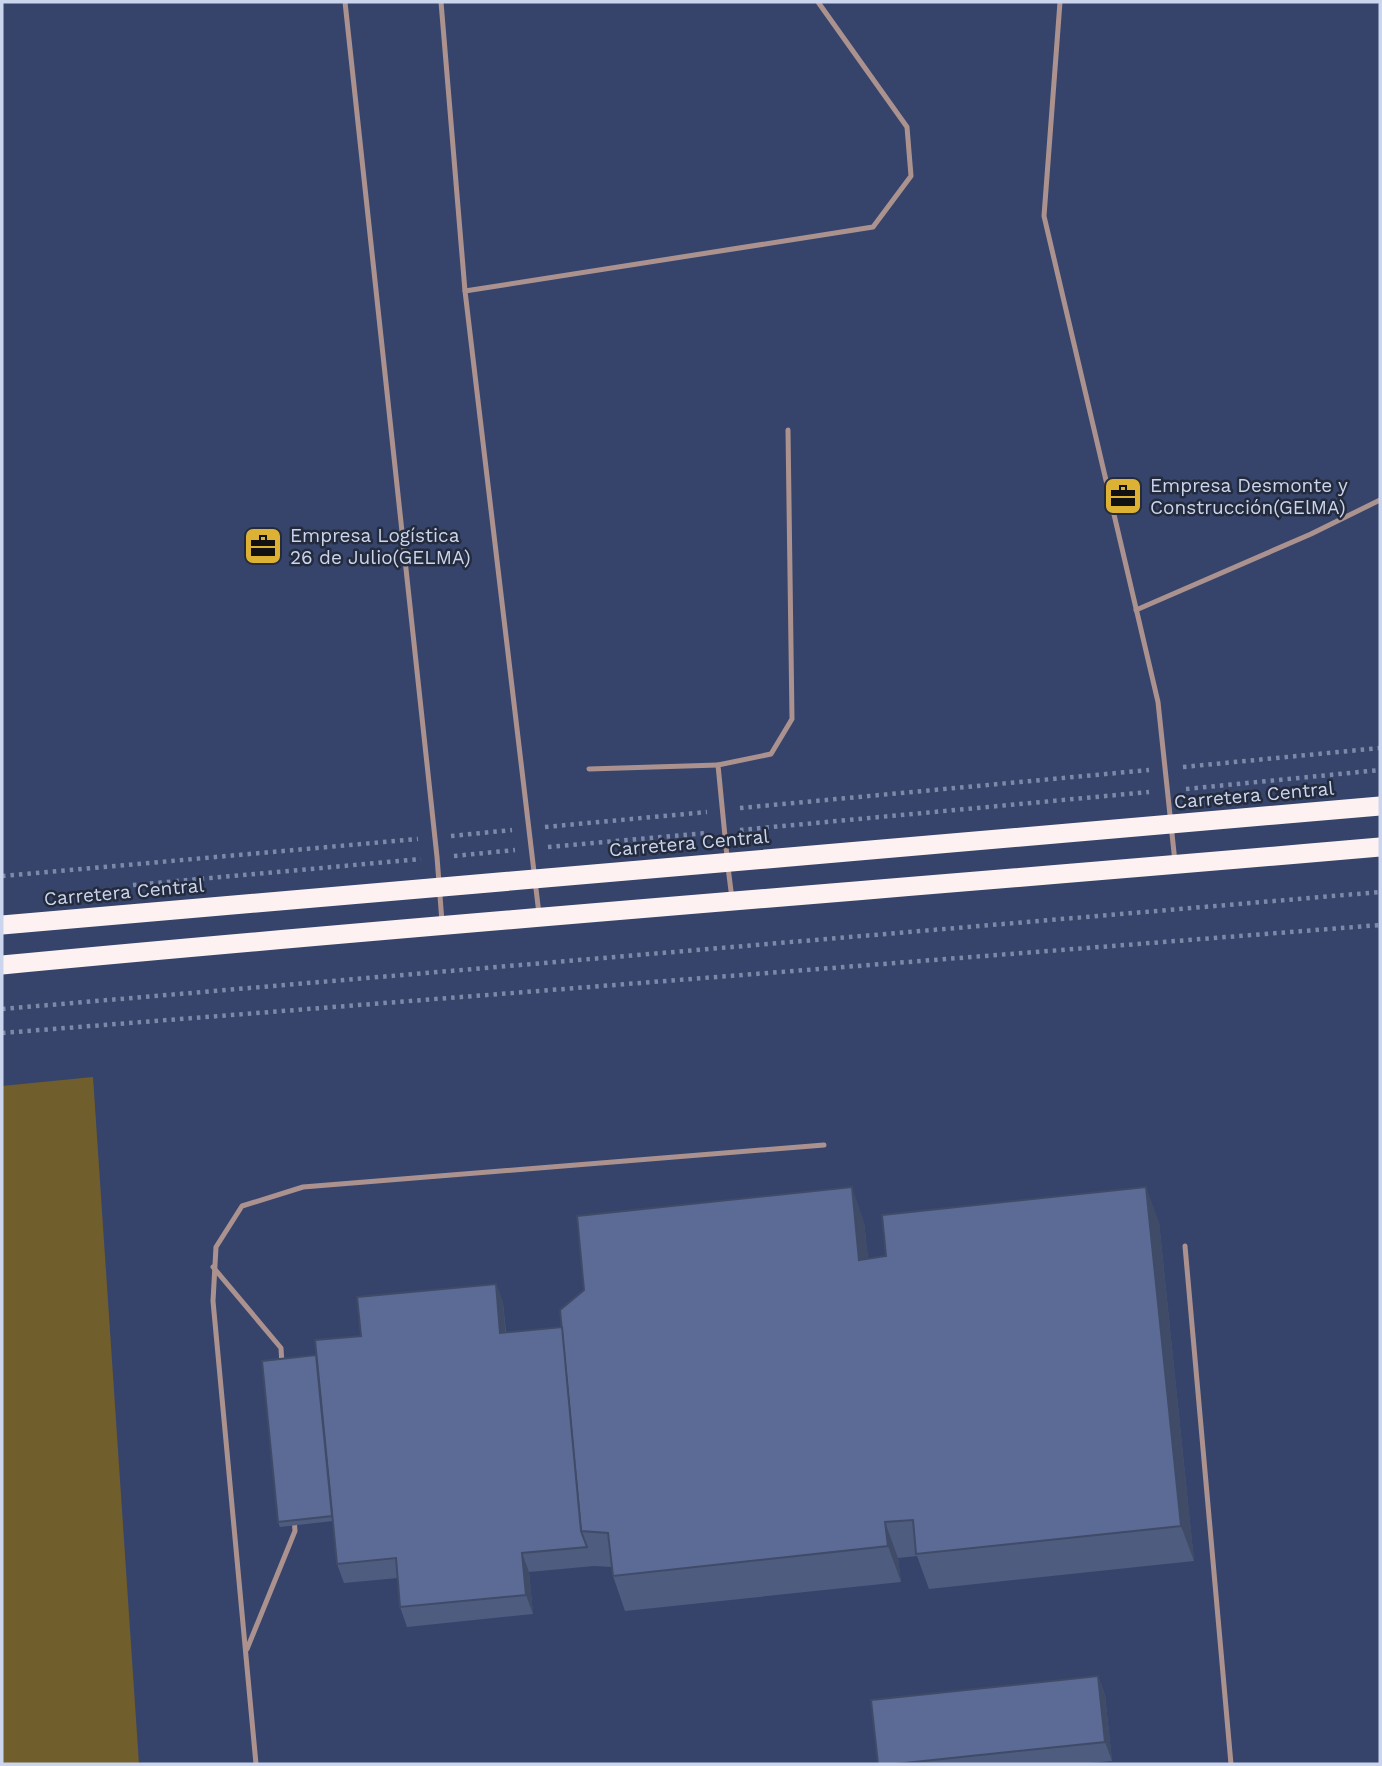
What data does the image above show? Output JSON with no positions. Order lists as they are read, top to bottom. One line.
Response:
{"streets":{"highway":["Carretera Central"]},"places":{"office":["Empresa Desmonte y Construcción(GElMA)","Empresa Logística 26 de Julio(GELMA)"]}}
